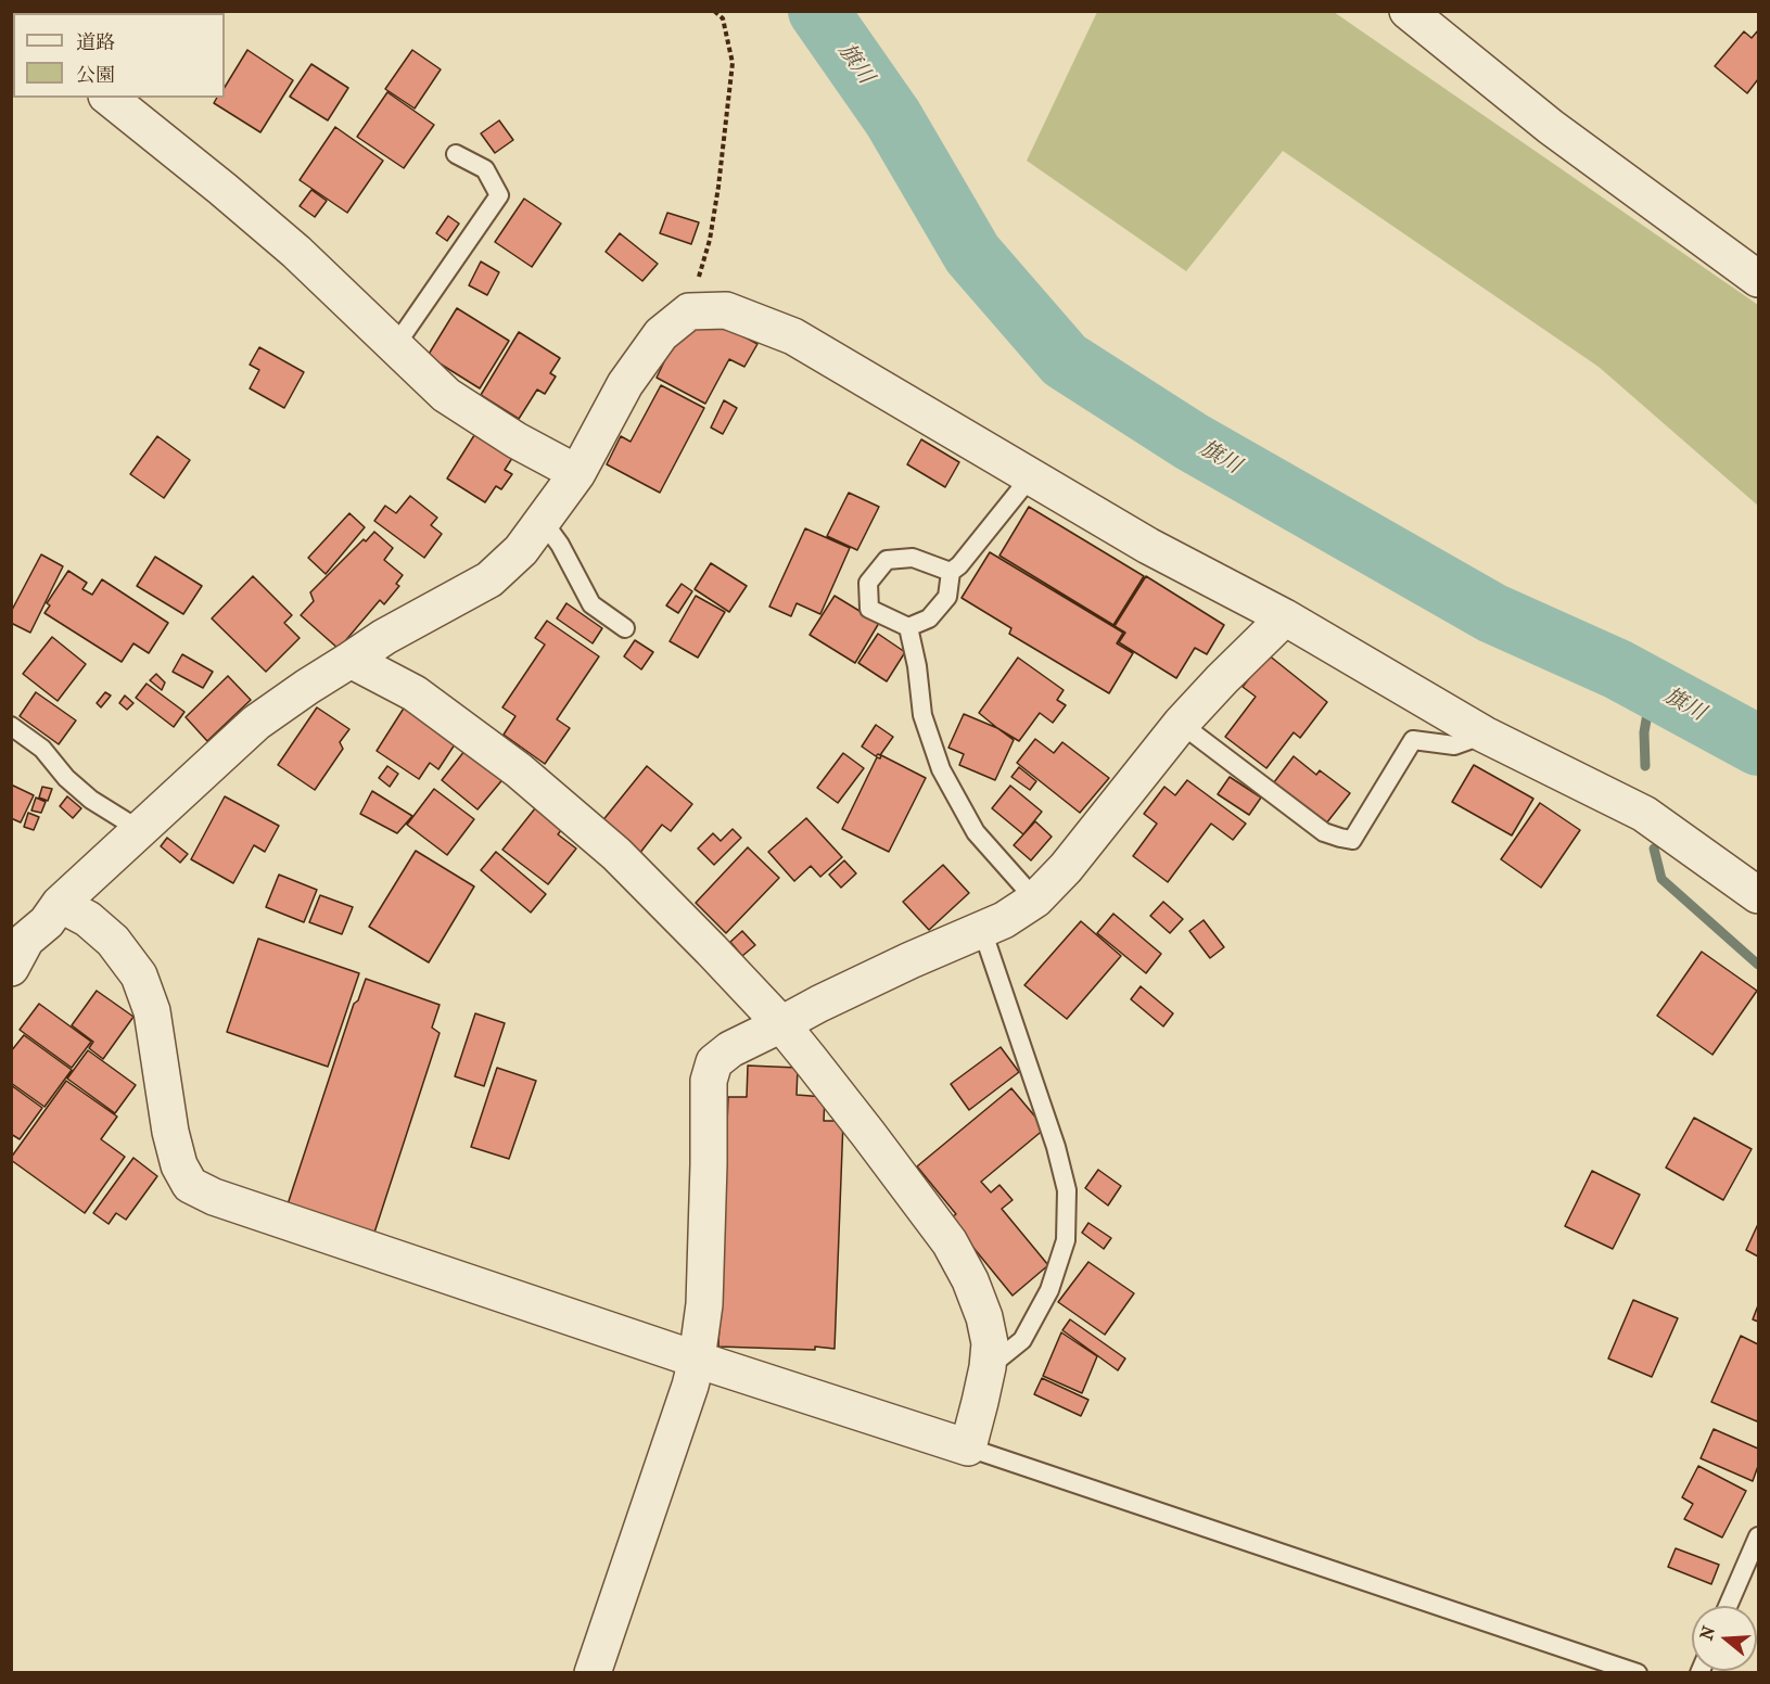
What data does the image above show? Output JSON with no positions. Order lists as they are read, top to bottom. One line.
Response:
{"water":["旗川"],"legend":["道路","公園"],"north":"left"}
